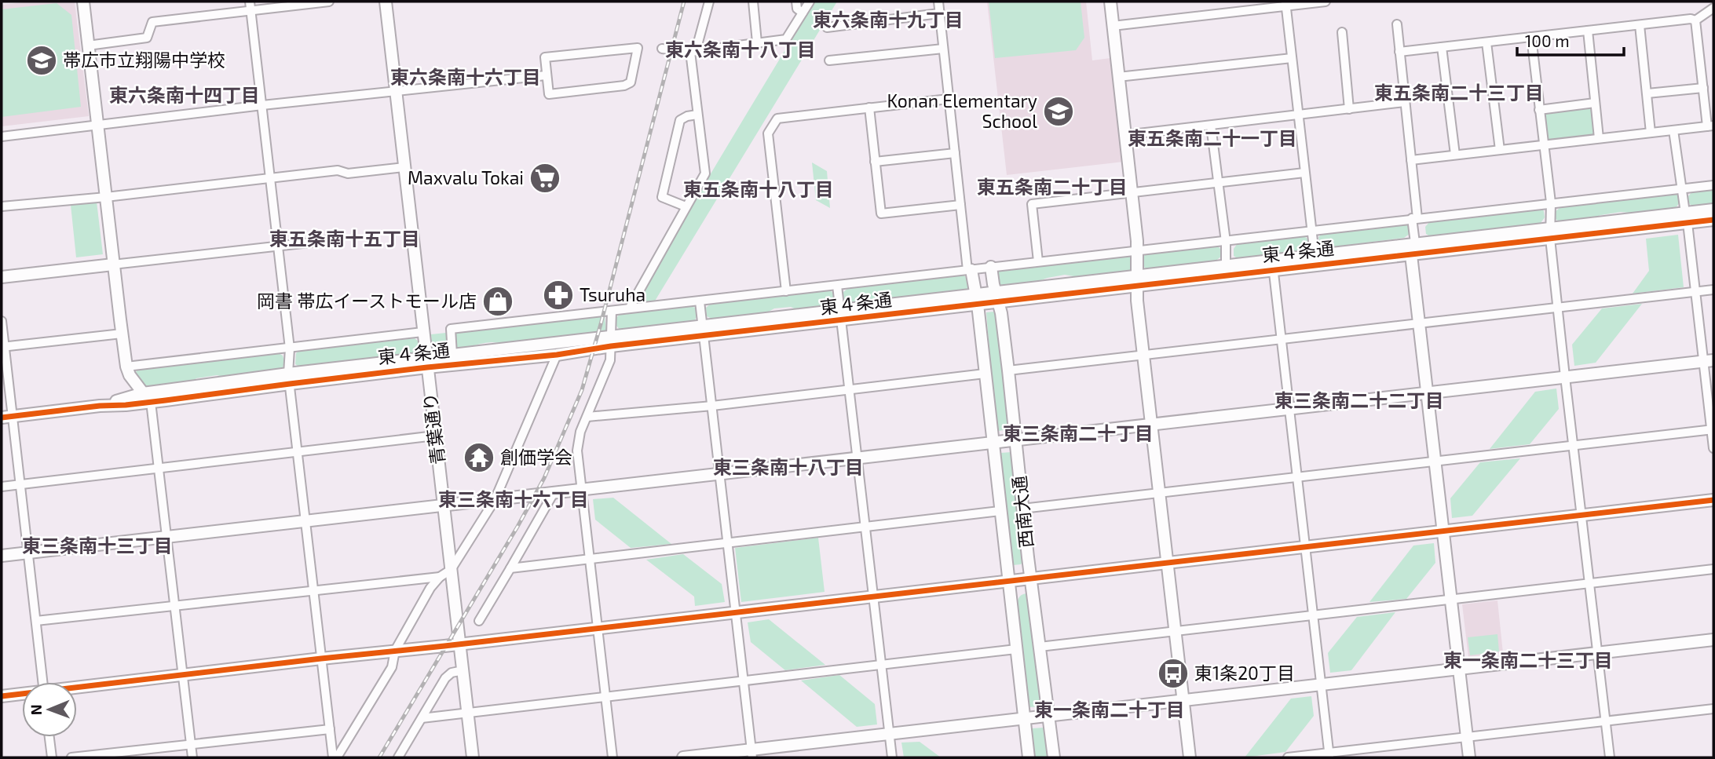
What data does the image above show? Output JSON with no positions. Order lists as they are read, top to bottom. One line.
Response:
{"streets":{"street":["東４条通","青葉通り","西南大通"]},"crossings":[["東４条通","青葉通り"],["東４条通","西南大通"]],"districts":["東六条南十九丁目","東六条南十八丁目","東六条南十六丁目","東五条南二十三丁目","東六条南十四丁目","東五条南二十一丁目","東五条南二十丁目","東五条南十八丁目","東五条南十五丁目","東三条南二十二丁目","東三条南二十丁目","東三条南十八丁目","東三条南十六丁目","東三条南十三丁目","東一条南二十三丁目","東一条南二十丁目"],"places":{"school or university":["帯広市立翔陽中学校","Konan Elementary School"],"supermarket":["Maxvalu Tokai"],"pharmacy":["Tsuruha"],"shop":["岡書 帯広イーストモール店"],"temple":["創価学会"],"bus stop":["東1条20丁目"]},"scale_bar":"100 m","north":"left"}
